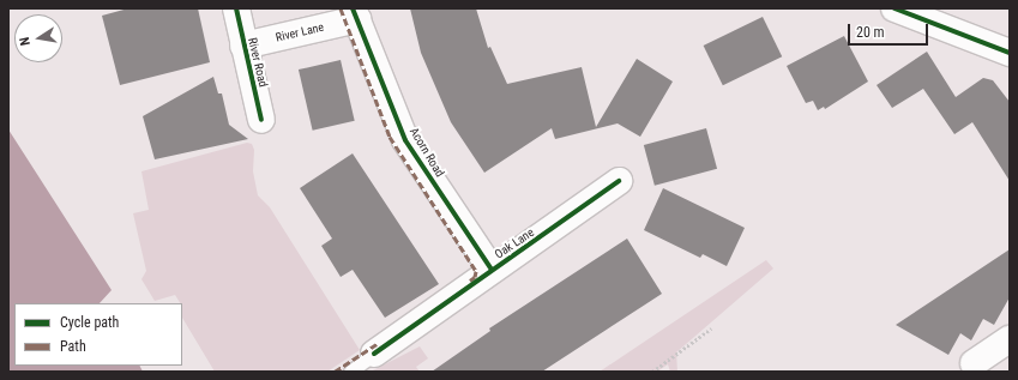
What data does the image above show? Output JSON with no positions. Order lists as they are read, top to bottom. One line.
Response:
{"streets":{"street":["River Lane","River Road","Acorn Road","Oak Lane"]},"crossings":[["River Lane","River Road"],["River Lane","Acorn Road"],["Acorn Road","Oak Lane"]],"legend":["Cycle path","Path"],"scale_bar":"20 m","north":"left"}
